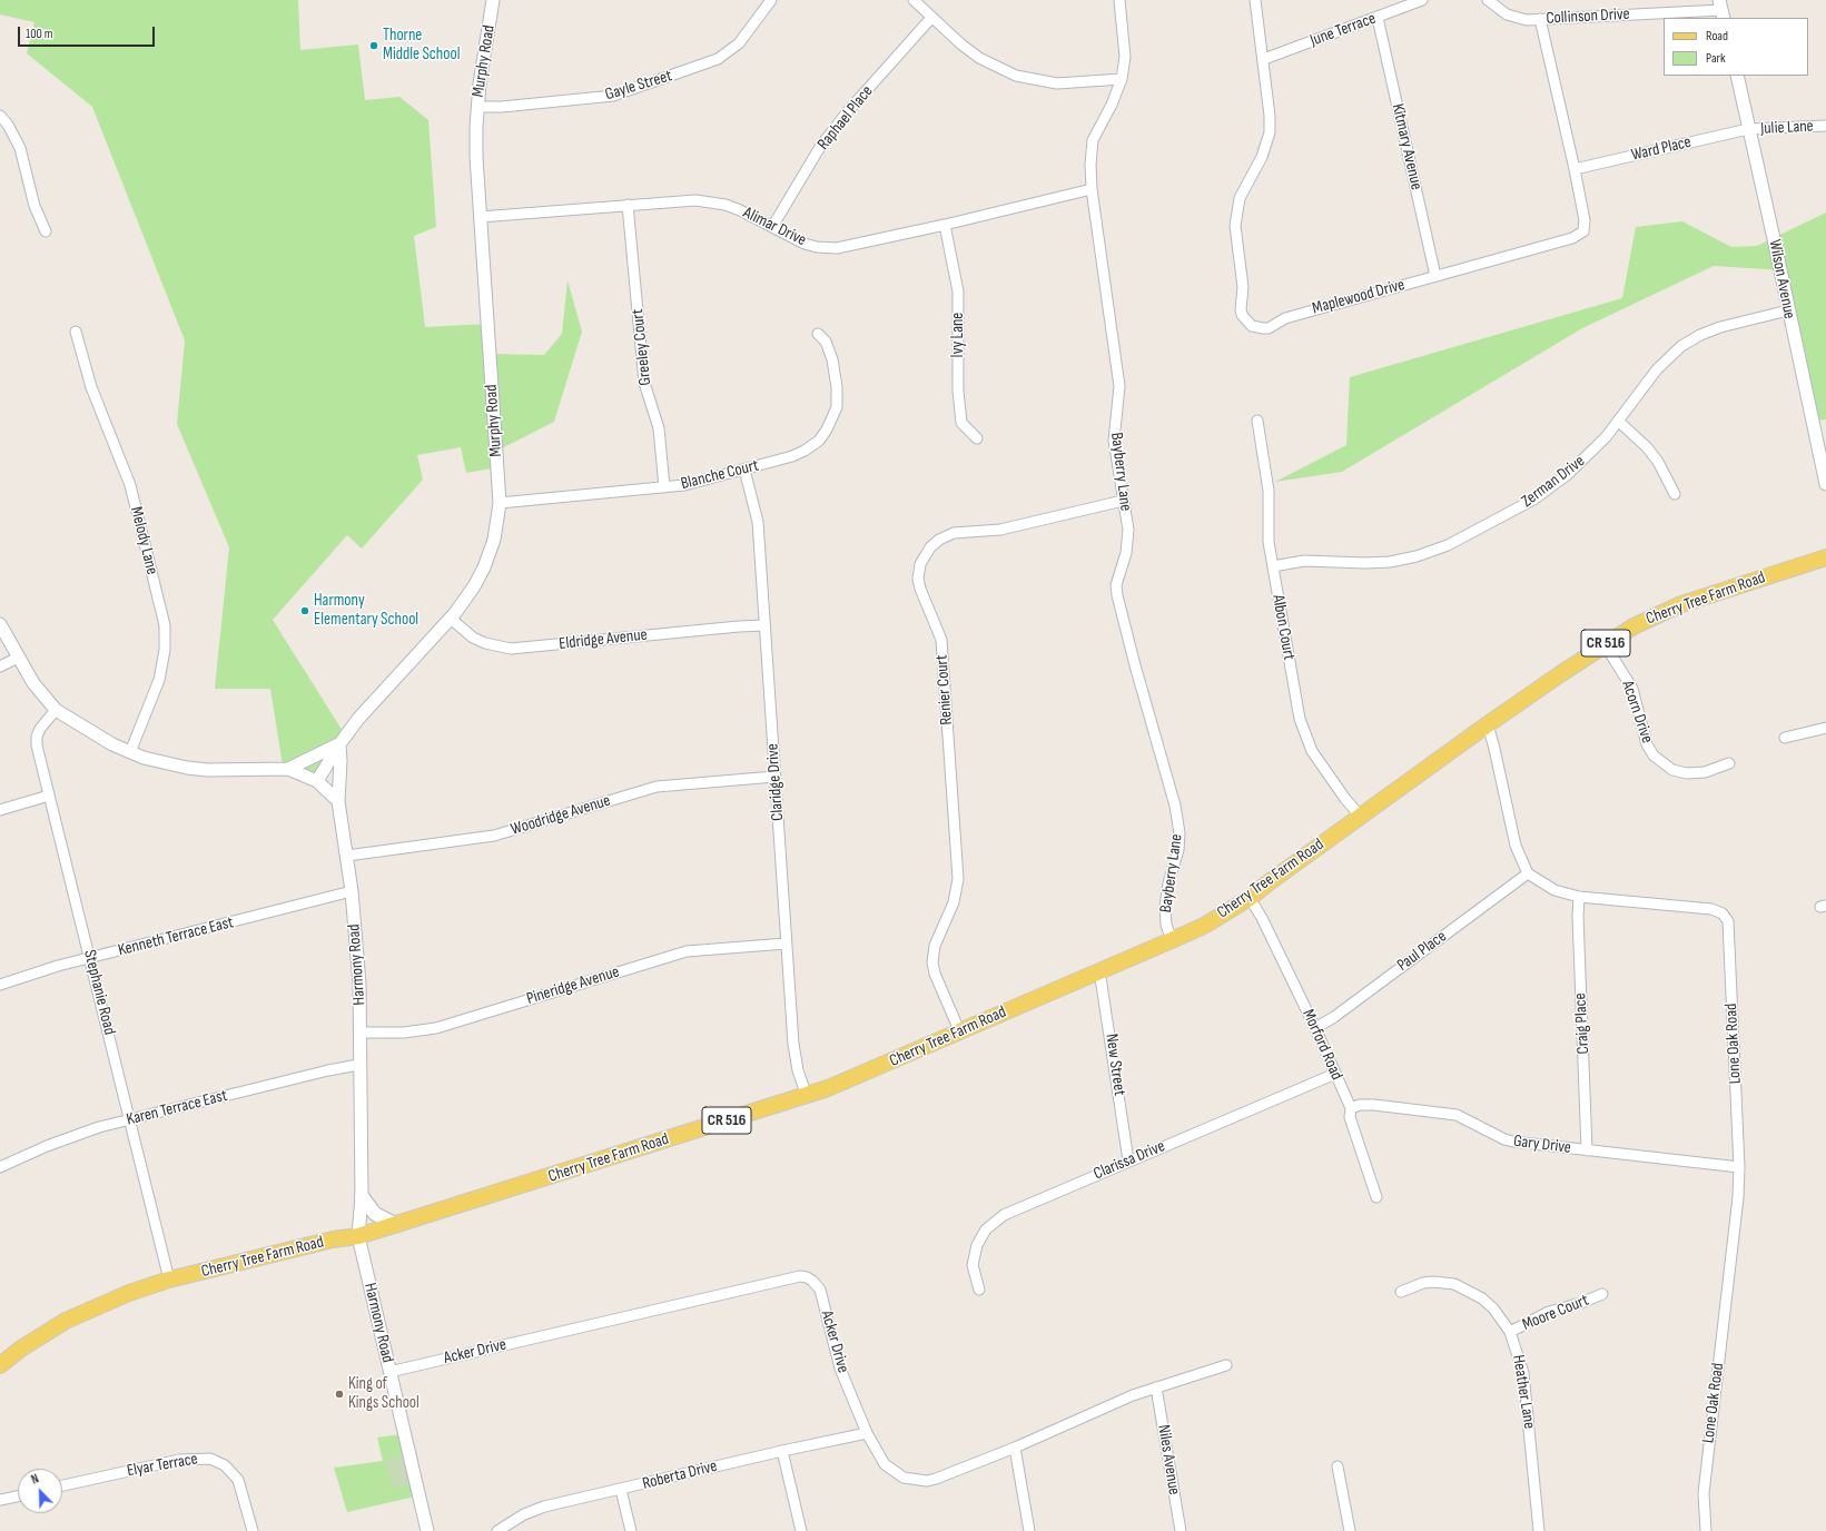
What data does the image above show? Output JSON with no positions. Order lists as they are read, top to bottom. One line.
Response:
{"streets":{"main road":["Cherry Tree Farm Road","CR 516"],"street":["Collinson Drive","June Terrace","Murphy Road","Gayle Street","Raphael Place","Julie Lane","Kitmary Avenue","Ward Place","Alimar Drive","Wilson Avenue","Maplewood Drive","Ivy Lane","Greeley Court","Bayberry Lane","Blanche Court","Zerman Drive","Melody Lane","Albon Court","Eldridge Avenue","Renier Court","Acorn Drive","Claridge Drive","Woodridge Avenue","Kenneth Terrace East","Paul Place","Harmony Road","Pineridge Avenue","Stephanie Road","Craig Place","Lone Oak Road","Morford Road","New Street","Karen Terrace East","Gary Drive","Clarissa Drive","Moore Court","Acker Drive","Heather Lane","Niles Avenue","Elyar Terrace","Roberta Drive"]},"crossings":[["Collinson Drive","Maplewood Drive"],["June Terrace","Kitmary Avenue"],["June Terrace","Maplewood Drive"],["Murphy Road","Gayle Street"],["Murphy Road","Alimar Drive"],["Murphy Road","Blanche Court"],["Murphy Road","Eldridge Avenue"],["Murphy Road","Harmony Road"],["Raphael Place","Alimar Drive"],["Julie Lane","Ward Place"],["Julie Lane","Wilson Avenue"],["Kitmary Avenue","Maplewood Drive"],["Ward Place","Wilson Avenue"],["Ward Place","Maplewood Drive"],["Alimar Drive","Ivy Lane"],["Alimar Drive","Greeley Court"],["Alimar Drive","Bayberry Lane"],["Wilson Avenue","Zerman Drive"],["Greeley Court","Blanche Court"],["Bayberry Lane","Cherry Tree Farm Road"],["Bayberry Lane","Renier Court"],["Blanche Court","Claridge Drive"],["Zerman Drive","Albon Court"],["Cherry Tree Farm Road","Albon Court"],["Cherry Tree Farm Road","Renier Court"],["Cherry Tree Farm Road","Acorn Drive"],["Cherry Tree Farm Road","Claridge Drive"],["Cherry Tree Farm Road","Harmony Road"],["Cherry Tree Farm Road","Stephanie Road"],["Cherry Tree Farm Road","Morford Road"],["Cherry Tree Farm Road","New Street"],["Eldridge Avenue","Claridge Drive"],["Claridge Drive","Woodridge Avenue"],["Claridge Drive","Pineridge Avenue"],["Woodridge Avenue","Harmony Road"],["Kenneth Terrace East","Harmony Road"],["Kenneth Terrace East","Stephanie Road"],["Paul Place","Lone Oak Road"],["Paul Place","Morford Road"],["Harmony Road","Pineridge Avenue"],["Harmony Road","Karen Terrace East"],["Harmony Road","Acker Drive"],["Stephanie Road","Karen Terrace East"],["Craig Place","Lone Oak Road"],["Craig Place","Gary Drive"],["Lone Oak Road","Gary Drive"],["Morford Road","Gary Drive"],["Morford Road","Clarissa Drive"],["New Street","Clarissa Drive"],["Moore Court","Heather Lane"],["Acker Drive","Niles Avenue"],["Acker Drive","Roberta Drive"]],"places":["Thorne Middle School","Harmony Elementary School","King of Kings School"],"legend":["Road","Park"],"scale_bar":"100 m","north":"top left"}
